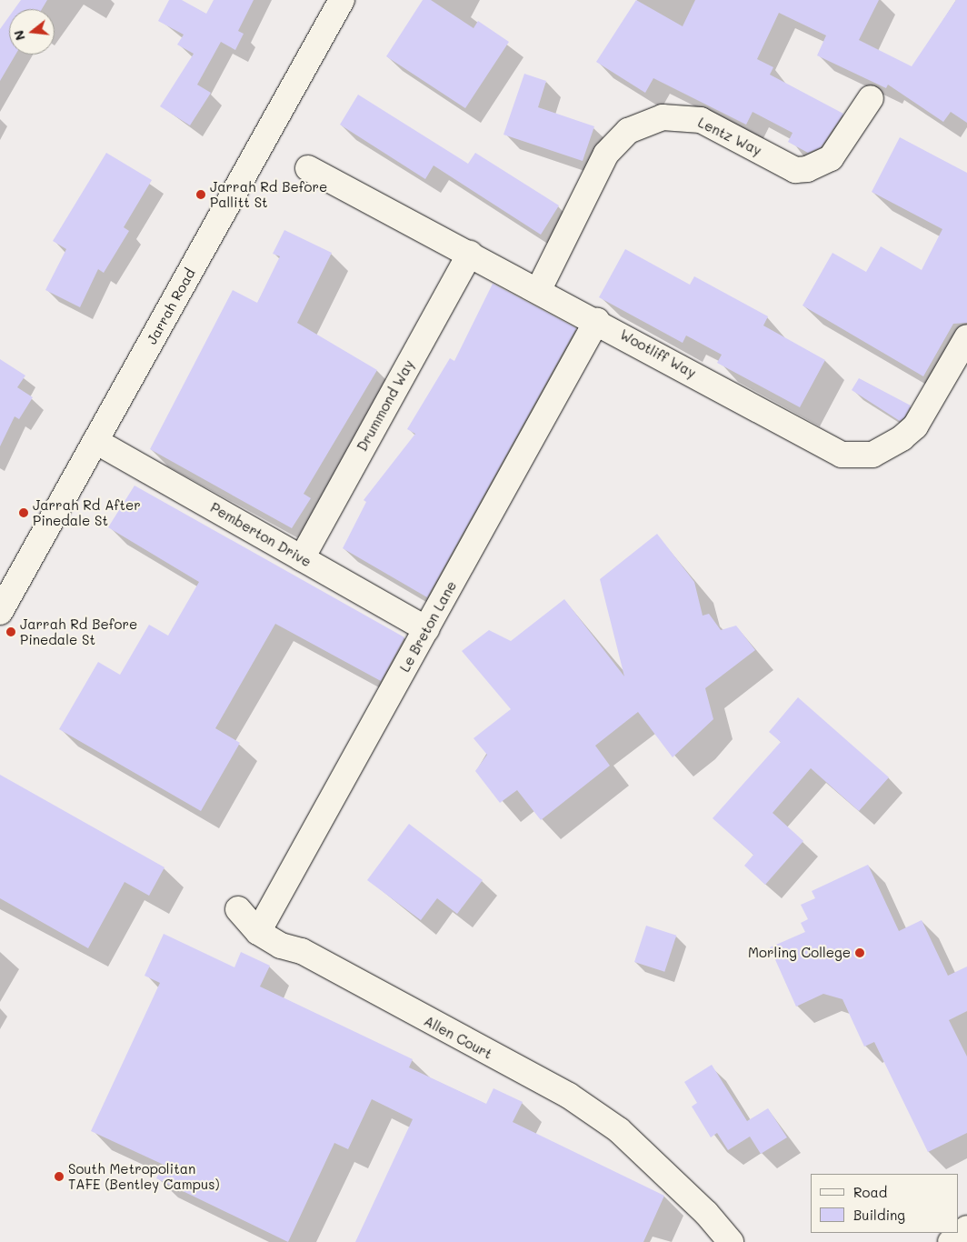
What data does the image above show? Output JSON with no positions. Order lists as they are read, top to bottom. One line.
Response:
{"streets":{"street":["Lentz Way","Jarrah Road","Wootliff Way","Drummond Way","Pemberton Drive","Le Breton Lane","Allen Court"]},"crossings":[["Lentz Way","Wootliff Way"],["Jarrah Road","Pemberton Drive"],["Wootliff Way","Drummond Way"],["Wootliff Way","Le Breton Lane"],["Drummond Way","Pemberton Drive"],["Pemberton Drive","Le Breton Lane"],["Le Breton Lane","Allen Court"]],"places":["Jarrah Rd Before Pallitt St","Jarrah Rd After Pinedale St","Jarrah Rd Before Pinedale St","Morling College","South Metropolitan TAFE (Bentley Campus)"],"legend":["Road","Building"],"north":"left"}
